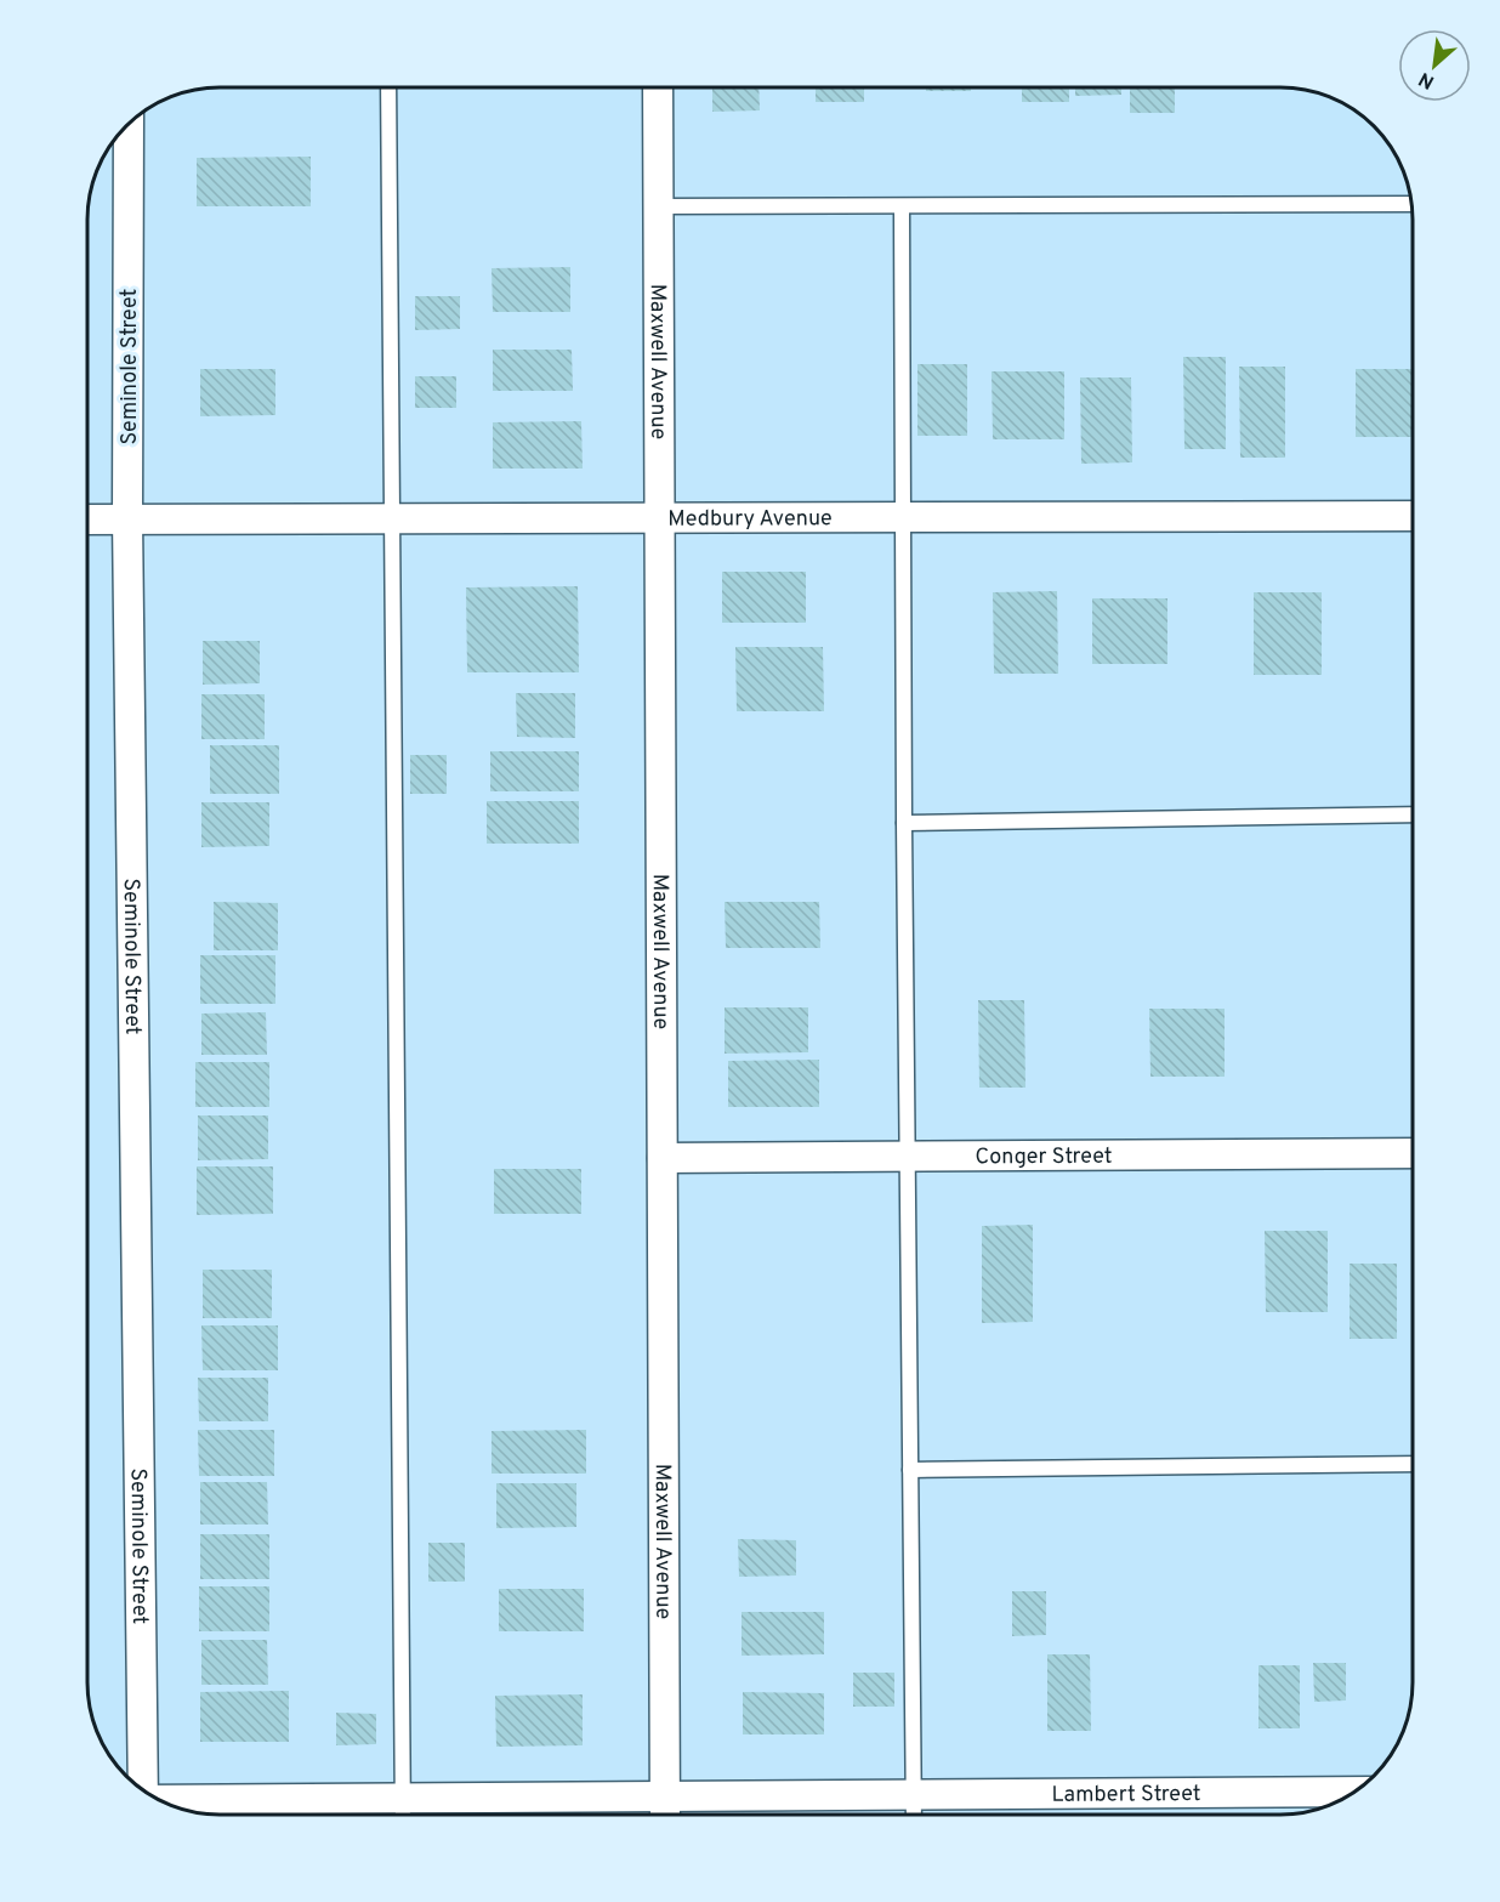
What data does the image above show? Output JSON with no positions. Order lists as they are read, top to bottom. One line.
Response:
{"streets":{"street":["Maxwell Avenue","Seminole Street","Medbury Avenue","Conger Street","Lambert Street"]},"crossings":[["Maxwell Avenue","Medbury Avenue"],["Maxwell Avenue","Conger Street"],["Maxwell Avenue","Lambert Street"],["Seminole Street","Medbury Avenue"]],"north":"bottom left"}
